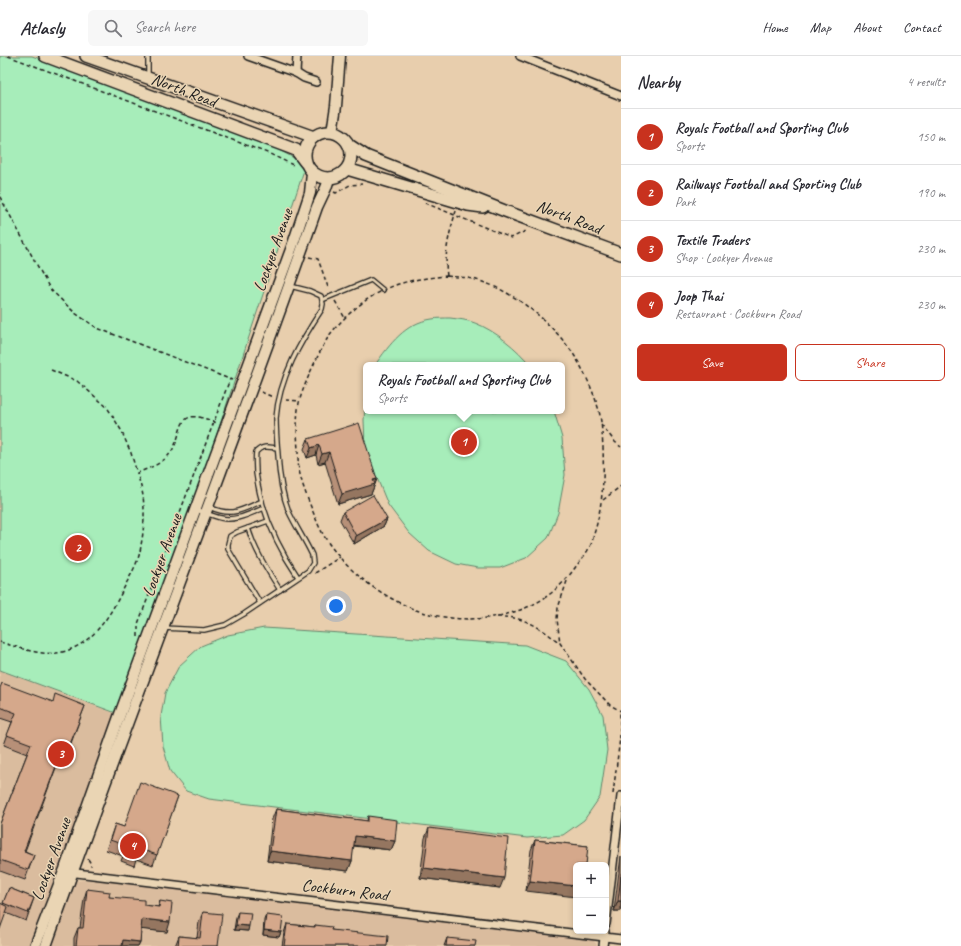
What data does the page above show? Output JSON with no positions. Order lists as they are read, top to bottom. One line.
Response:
{"streets":{"main road":["North Road","Lockyer Avenue"],"street":["Cockburn Road"]},"crossings":[["North Road","Lockyer Avenue"],["Lockyer Avenue","Cockburn Road"]],"page":{"header":"Atlasly","search":"Search here","nav":["Home","Map","About","Contact"],"heading":["Nearby","4 results"],"list":[{"mark":"1","name":"Royals Football and Sporting Club","note":"Sports","value":"150 m"},{"mark":"2","name":"Railways Football and Sporting Club","note":"Park","value":"190 m"},{"mark":"3","name":"Textile Traders","note":"Shop · Lockyer Avenue","value":"230 m"},{"mark":"4","name":"Joop Thai","note":"Restaurant · Cockburn Road","value":"230 m"}],"buttons":["Save","Share"],"popup":["Royals Football and Sporting Club","Sports"],"pins":["1","2","3","4"],"map_buttons":["+","−"]}}
